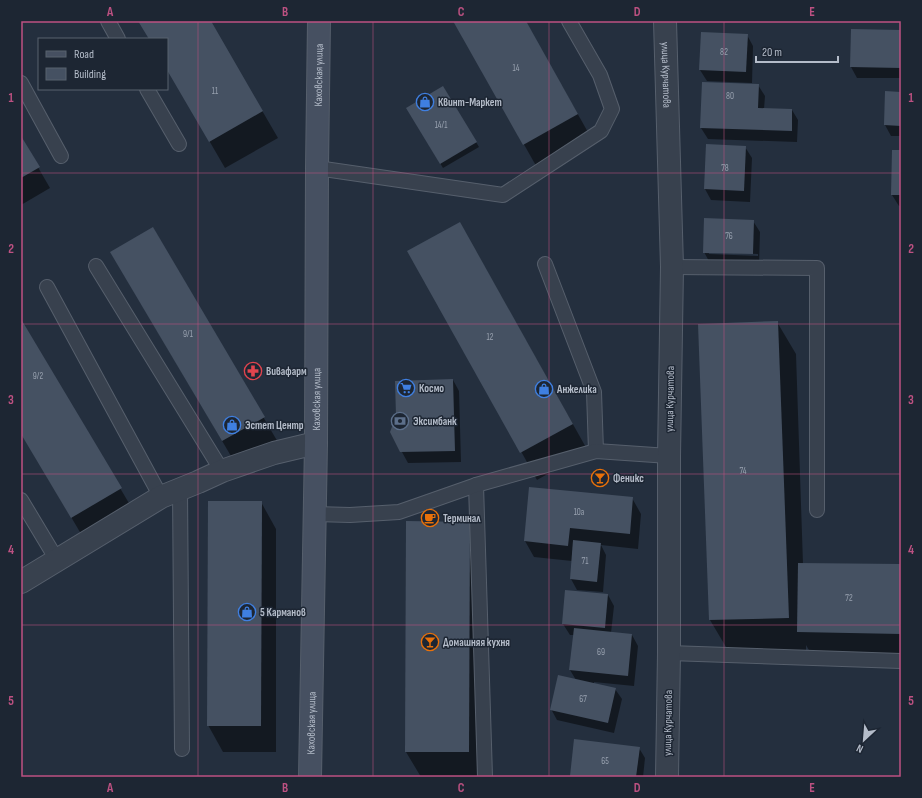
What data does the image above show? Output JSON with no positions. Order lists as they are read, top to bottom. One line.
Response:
{"streets":{"street":["Каховская улица","улица Курчатова"]},"places":{"shop":["Квинт-Маркет","Анжелика","Эстет Центр","5 Карманов"],"pharmacy":["Вивафарм"],"supermarket":["Космо"],"bank":["Эксимбанк"],"bar":["Феникс","Домашняя кухня"],"cafe":["Терминал"]},"house_numbers":["82","14","11","80","14/1","78","76","9/1","12","9/2","74","10а","71","72","69","67","65"],"legend":["Road","Building"],"scale_bar":"20 m","north":"bottom left","grid":{"columns":["A","B","C","D","E"],"rows":["1","2","3","4","5"]}}
